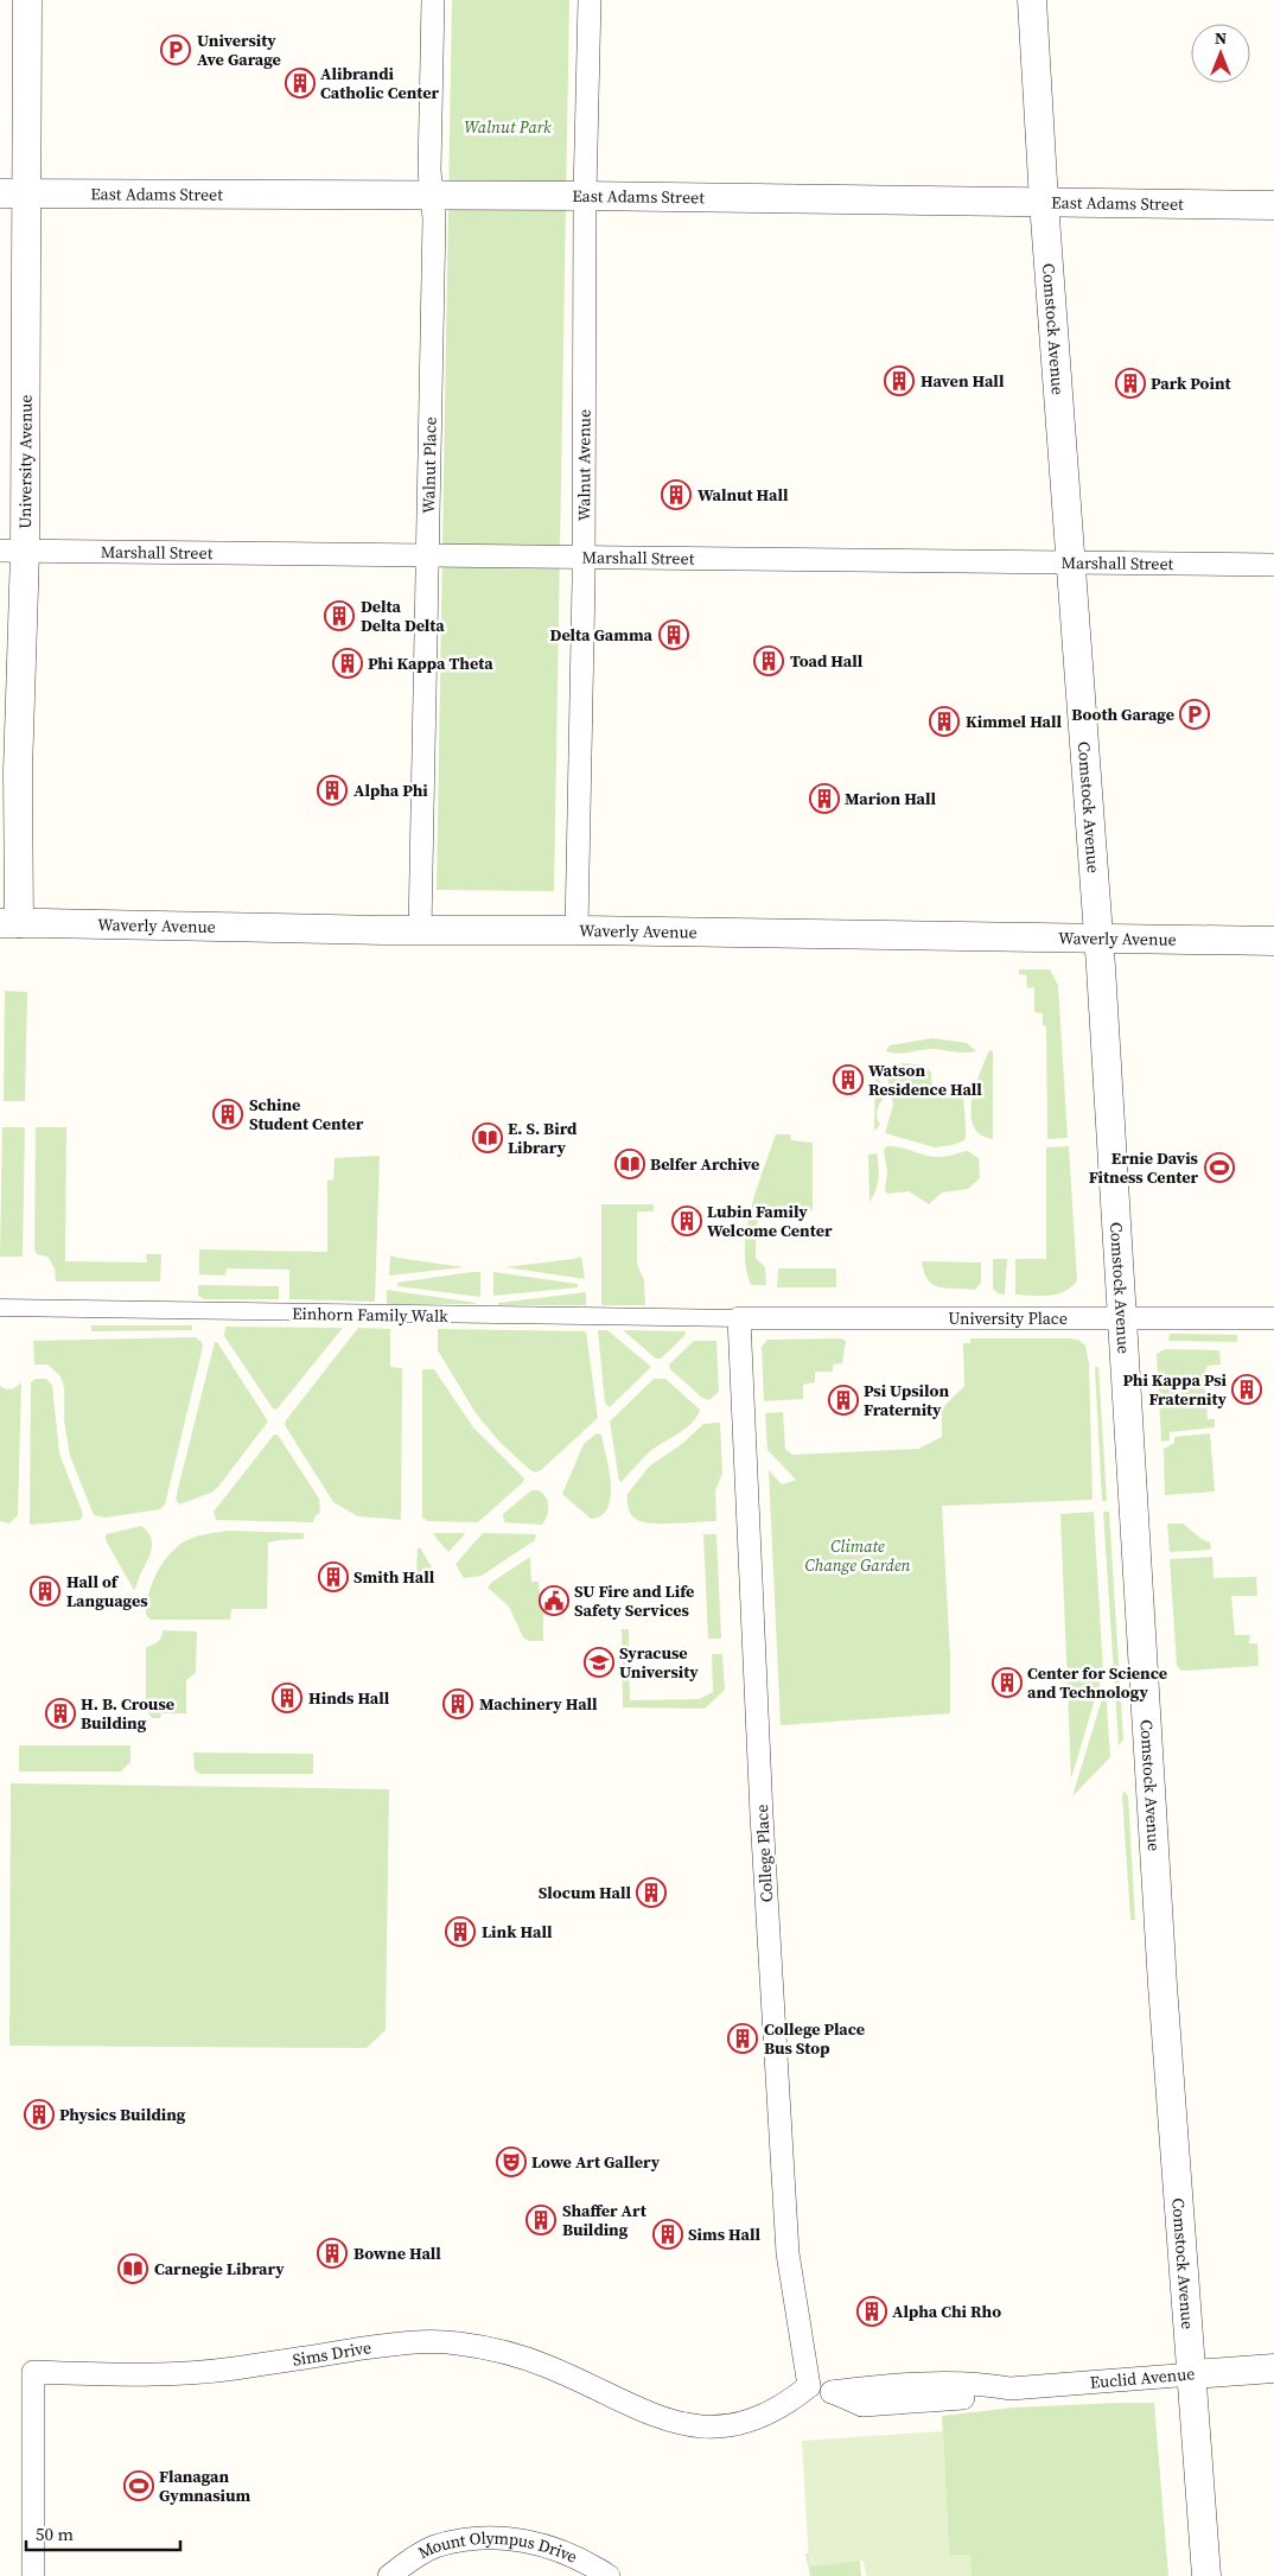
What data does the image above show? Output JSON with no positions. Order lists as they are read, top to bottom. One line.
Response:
{"streets":{"street":["East Adams Street","Comstock Avenue","University Avenue","Walnut Place","Walnut Avenue","Marshall Street","Waverly Avenue","Einhorn Family Walk","University Place","College Place","Sims Drive","Euclid Avenue","Mount Olympus Drive"]},"crossings":[["East Adams Street","Comstock Avenue"],["East Adams Street","University Avenue"],["East Adams Street","Walnut Place"],["East Adams Street","Walnut Avenue"],["Comstock Avenue","Marshall Street"],["Comstock Avenue","Waverly Avenue"],["Comstock Avenue","University Place"],["Comstock Avenue","Euclid Avenue"],["University Avenue","Marshall Street"],["University Avenue","Waverly Avenue"],["Walnut Place","Marshall Street"],["Walnut Place","Waverly Avenue"],["Walnut Avenue","Marshall Street"],["Walnut Avenue","Waverly Avenue"],["Einhorn Family Walk","University Place"],["Einhorn Family Walk","College Place"],["University Place","College Place"],["College Place","Sims Drive"],["College Place","Euclid Avenue"],["Sims Drive","Euclid Avenue"]],"parks":["Walnut Park","Climate Change Garden"],"places":{"parking":["University Ave Garage","Booth Garage"],"building":["Alibrandi Catholic Center","Haven Hall","Park Point","Walnut Hall","Delta Delta Delta","Delta Gamma","Toad Hall","Phi Kappa Theta","Kimmel Hall","Alpha Phi","Marion Hall","Watson Residence Hall","Schine Student Center","Lubin Family Welcome Center","Phi Kappa Psi Fraternity","Psi Upsilon Fraternity","Smith Hall","Hall of Languages","Center for Science and Technology","Hinds Hall","Machinery Hall","H. B. Crouse Building","Slocum Hall","Link Hall","College Place Bus Stop","Physics Building","Shaffer Art Building","Sims Hall","Bowne Hall","Alpha Chi Rho"],"library":["E. S. Bird Library","Belfer Archive","Carnegie Library"],"sports":["Ernie Davis Fitness Center","Flanagan Gymnasium"],"public building":["SU Fire and Life Safety Services"],"school or university":["Syracuse University"],"theatre":["Lowe Art Gallery"]},"scale_bar":"50 m","north":"top"}
